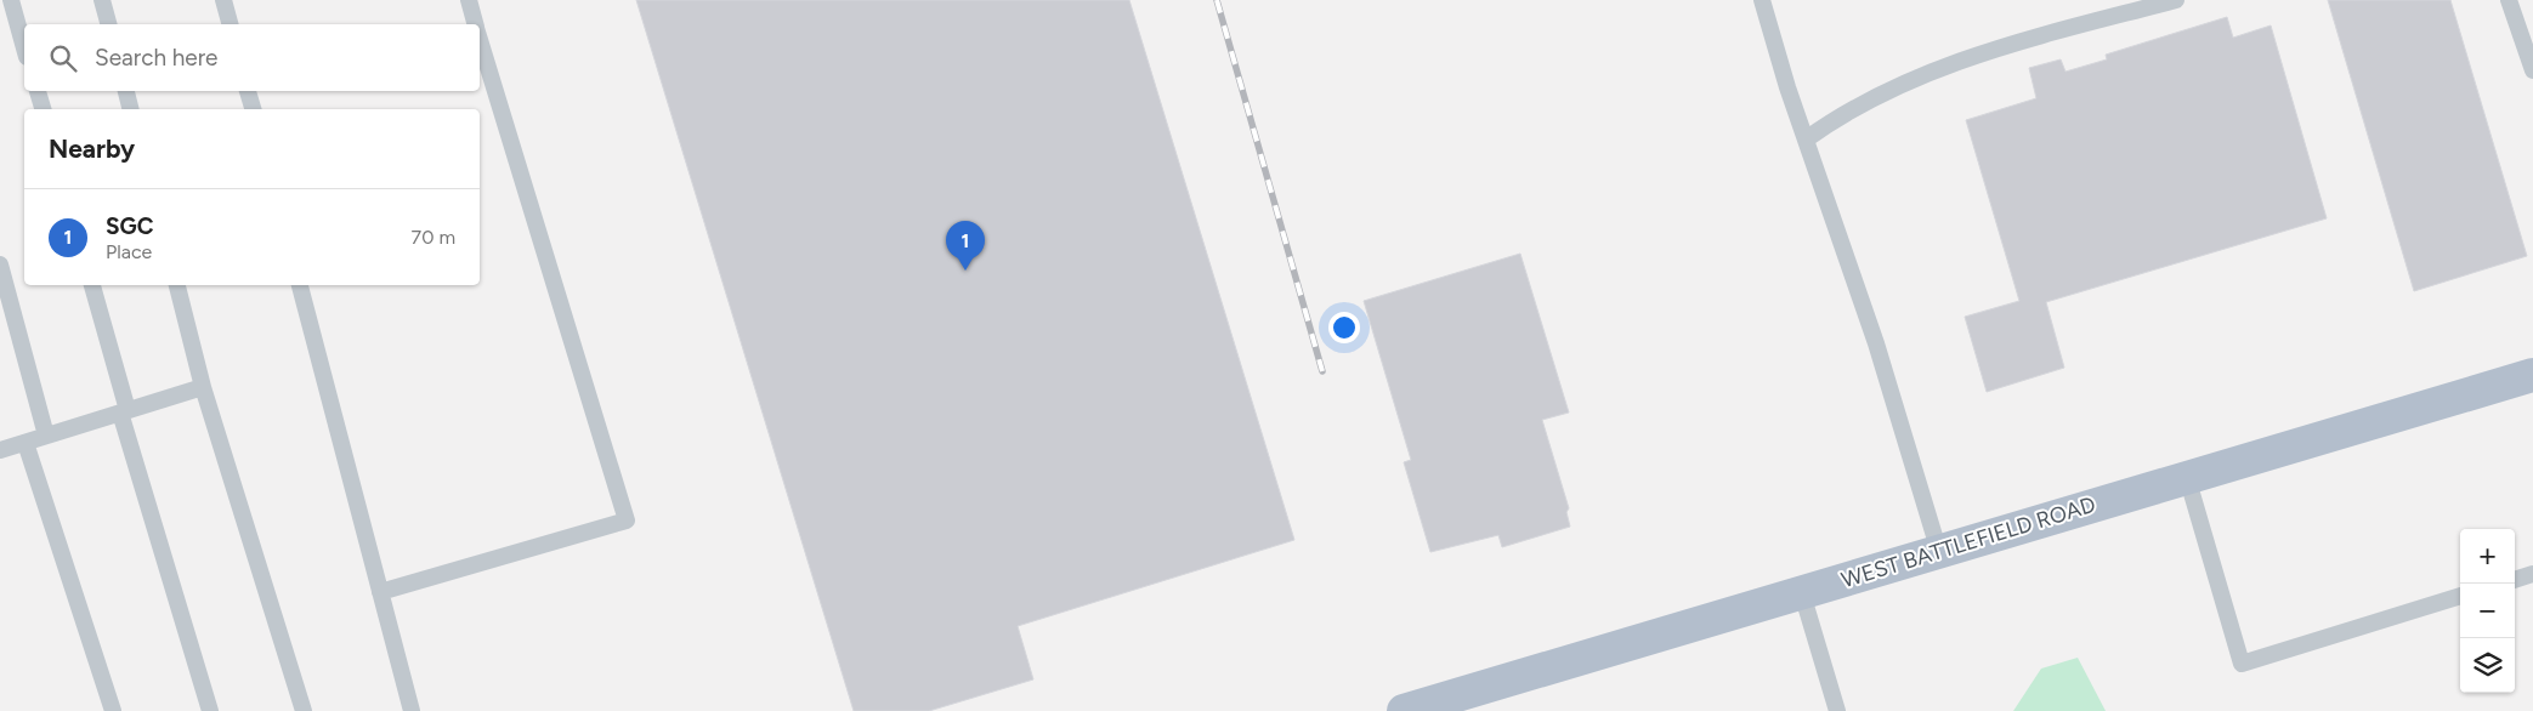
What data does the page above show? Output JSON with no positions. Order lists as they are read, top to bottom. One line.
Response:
{"streets":{"main road":["WEST BATTLEFIELD ROAD"]},"page":{"search":"Search here","heading":"Nearby","list":[{"mark":"1","name":"SGC","note":"Place","value":"70 m"}],"pins":"1","map_buttons":["+","−"]}}
